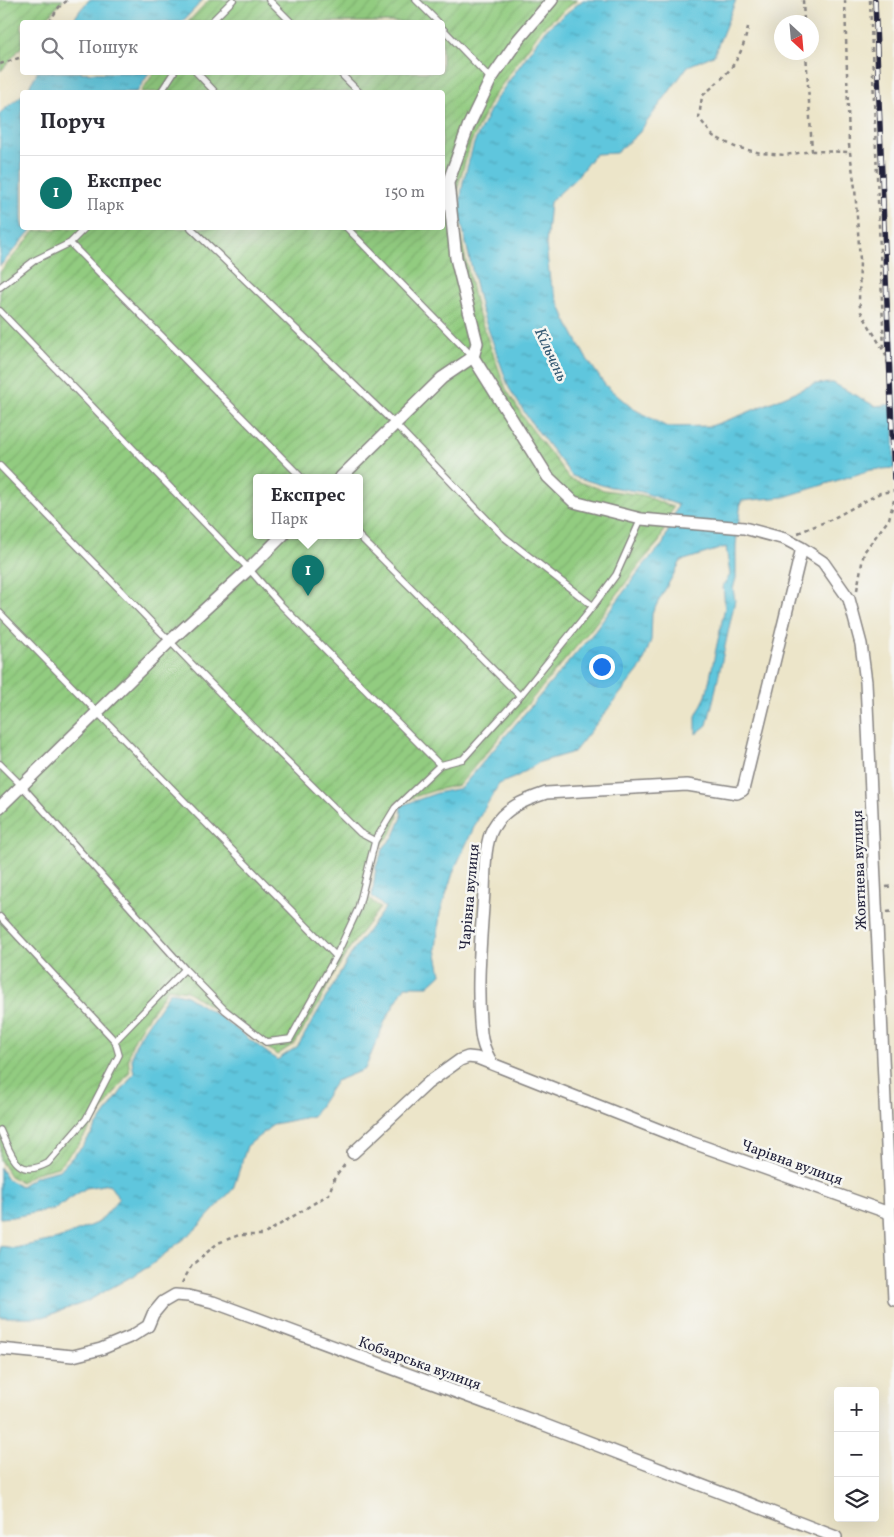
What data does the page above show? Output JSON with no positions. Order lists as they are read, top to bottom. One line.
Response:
{"streets":{"street":["Жовтнева вулиця","Чарівна вулиця","Кобзарська вулиця"]},"crossings":[["Жовтнева вулиця","Чарівна вулиця"]],"water":["Кільчень"],"north":"bottom right","page":{"search":"Пошук","heading":"Поруч","list":[{"mark":"1","name":"Експрес","note":"Парк","value":"150 m"}],"popup":["Експрес","Парк"],"pins":"1","map_buttons":["+","−"]}}
